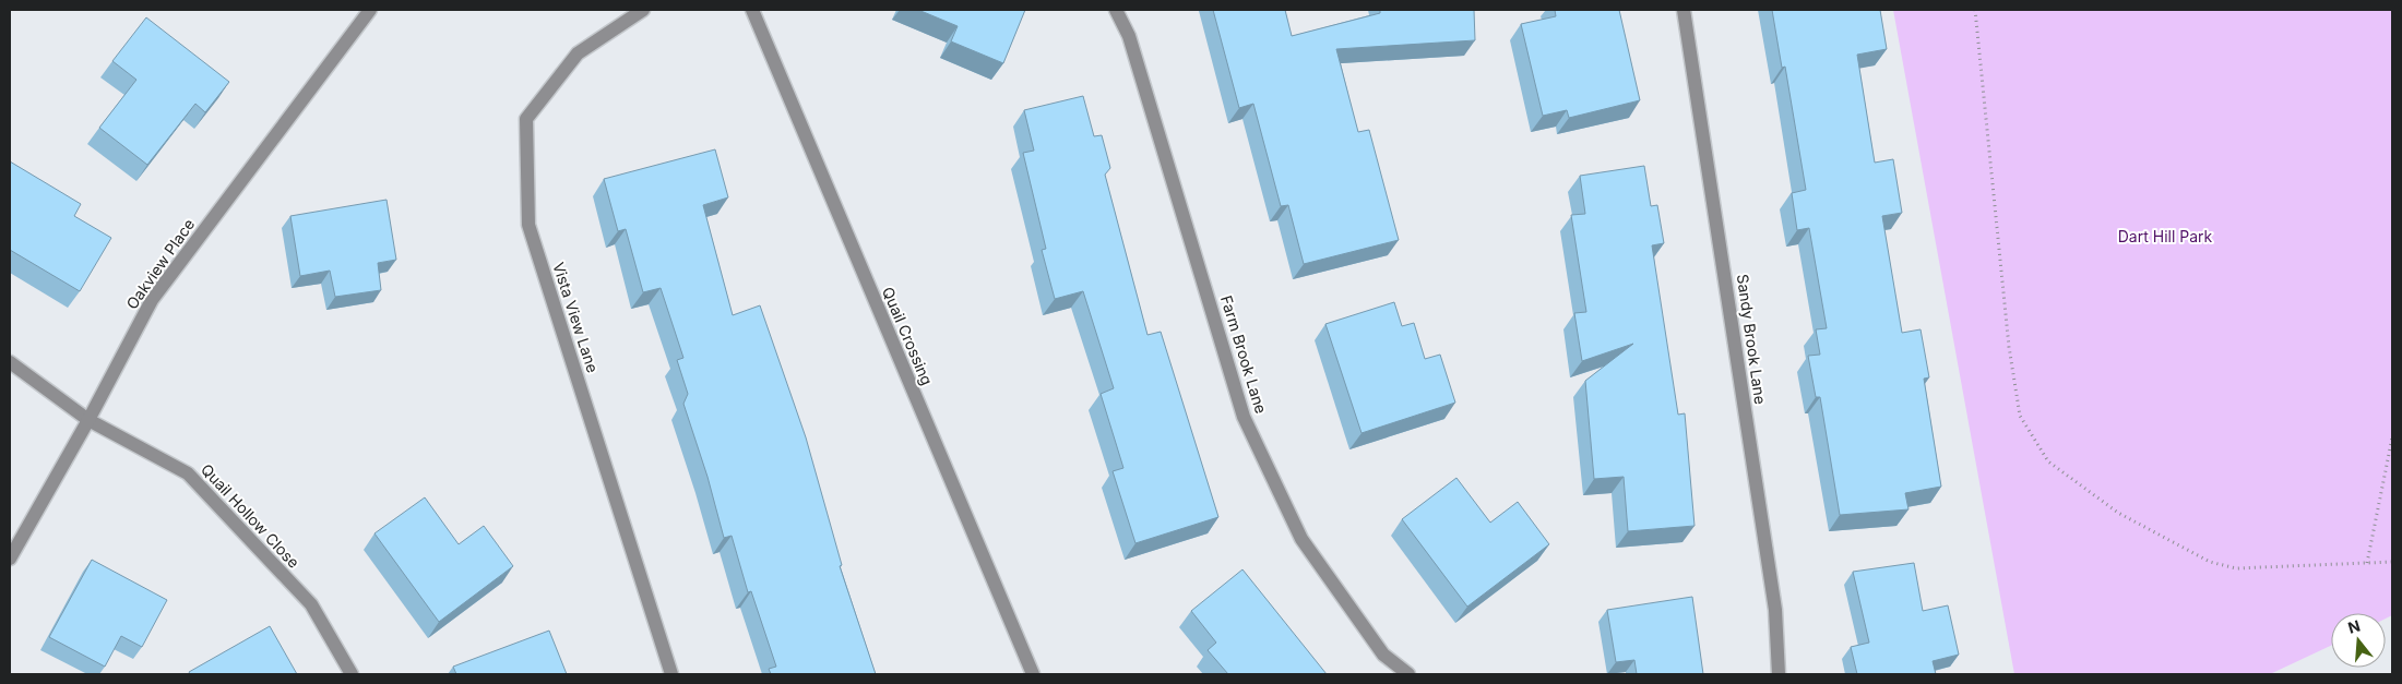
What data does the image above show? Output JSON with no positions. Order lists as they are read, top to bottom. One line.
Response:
{"streets":{"street":["Oakview Place","Vista View Lane","Quail Crossing","Sandy Brook Lane","Farm Brook Lane","Quail Hollow Close"]},"crossings":[["Oakview Place","Quail Hollow Close"]],"parks":["Dart Hill Park"],"north":"top"}
